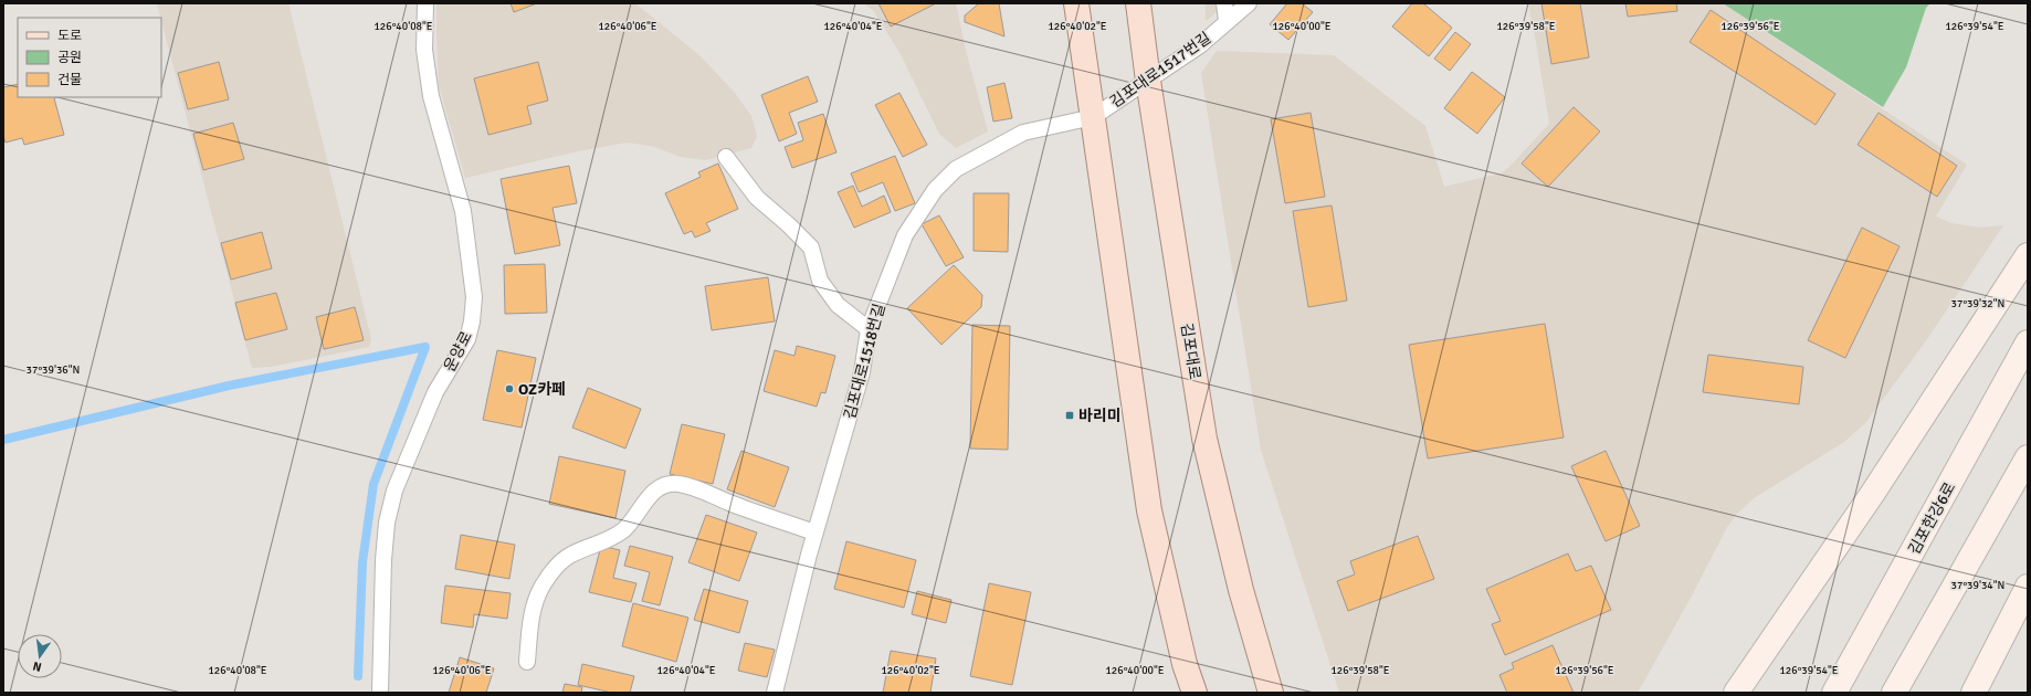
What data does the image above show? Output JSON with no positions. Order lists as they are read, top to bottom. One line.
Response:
{"streets":{"main road":["김포대로"],"street":["김포한강6로"],"lane":["김포대로1517번길","운양로","김포대로1518번길"]},"crossings":[["김포대로1517번길","김포대로"],["김포대로1517번길","김포대로1518번길"]],"places":{"other":["OZ카페"],"transit":["바리미"]},"legend":["도로","공원","건물"],"north":"bottom","coordinates":["126°39'56\"E","126°40'08\"E","126°40'06\"E","126°40'04\"E","126°40'02\"E","126°40'00\"E","126°39'58\"E","126°39'54\"E","37°39'32\"N","37°39'36\"N","37°39'34\"N"]}
